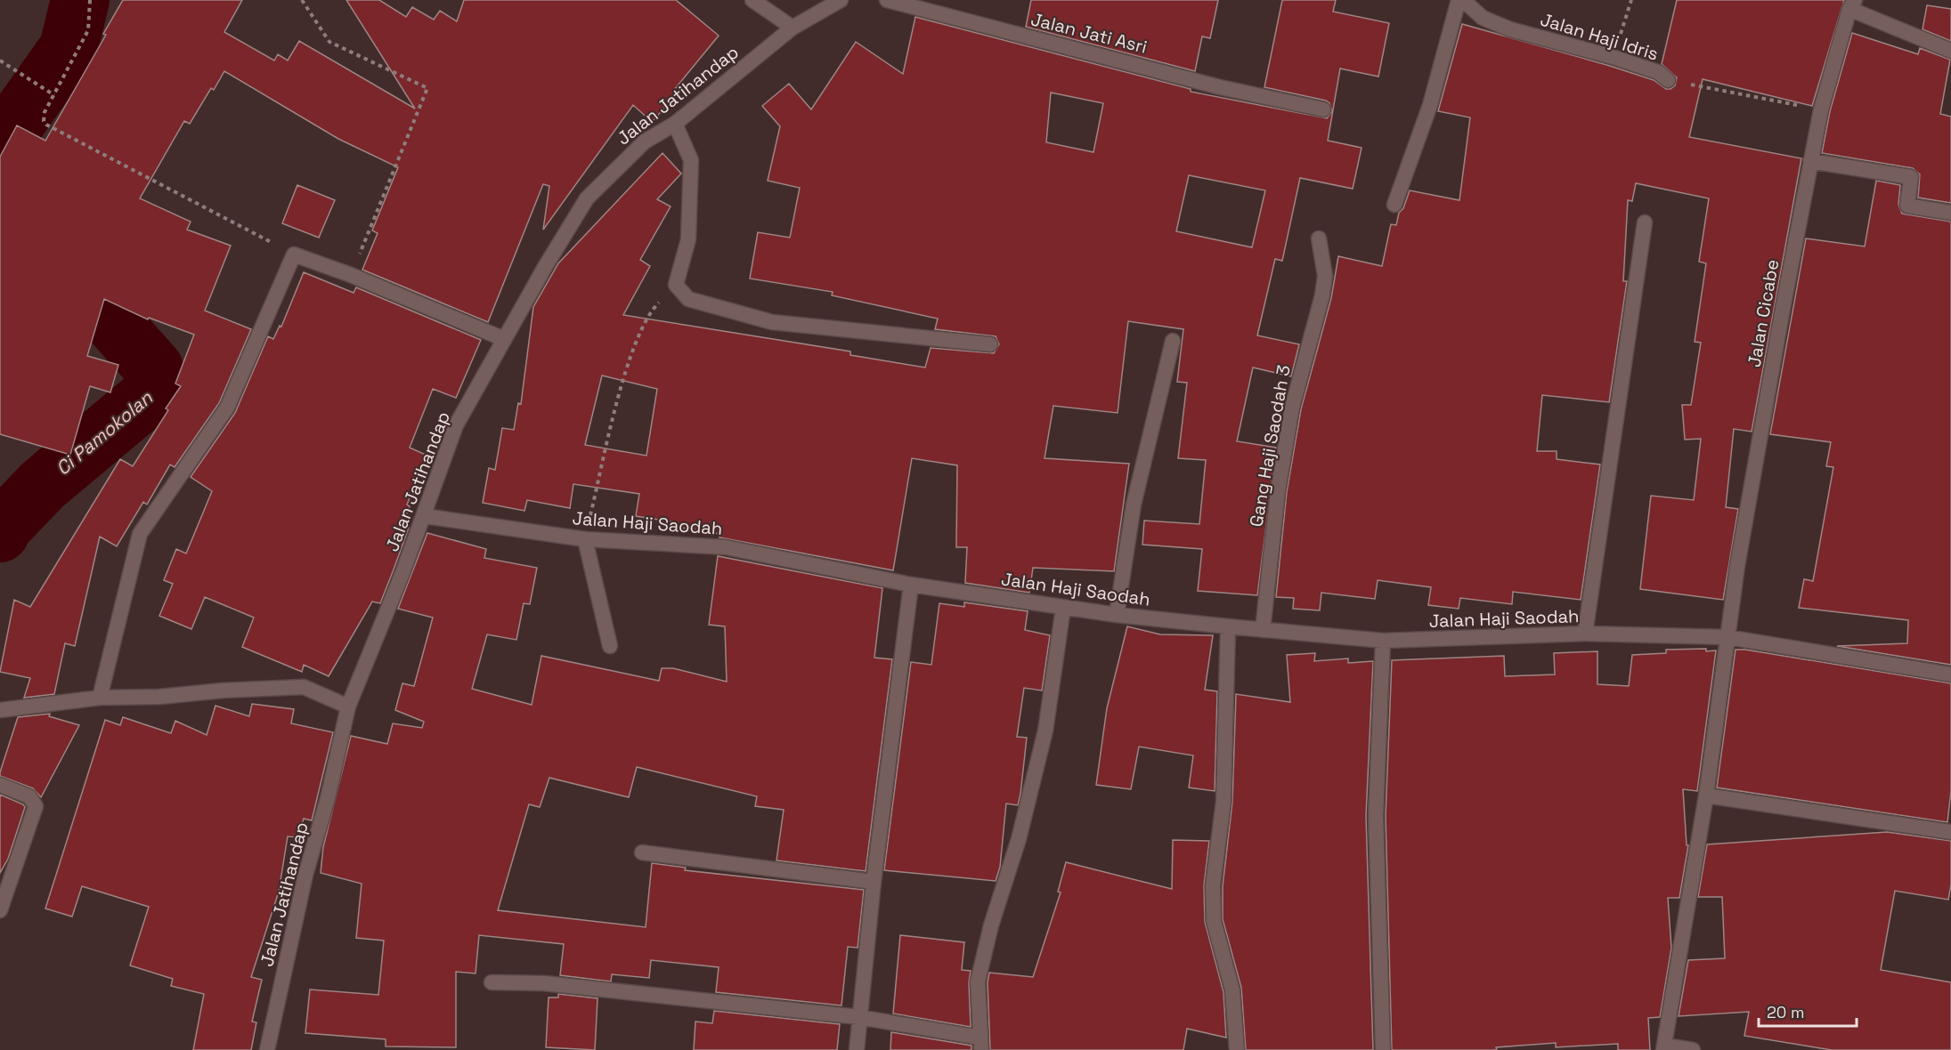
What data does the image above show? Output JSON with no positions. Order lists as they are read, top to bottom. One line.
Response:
{"streets":{"street":["Jalan Jati Asri","Jalan Haji Idris","Jalan Jatihandap","Jalan Cicabe","Gang Haji Saodah 3","Jalan Haji Saodah"]},"crossings":[["Jalan Jatihandap","Jalan Haji Saodah"],["Jalan Cicabe","Jalan Haji Saodah"],["Gang Haji Saodah 3","Jalan Haji Saodah"]],"water":["Ci Pamokolan"],"scale_bar":"20 m"}
